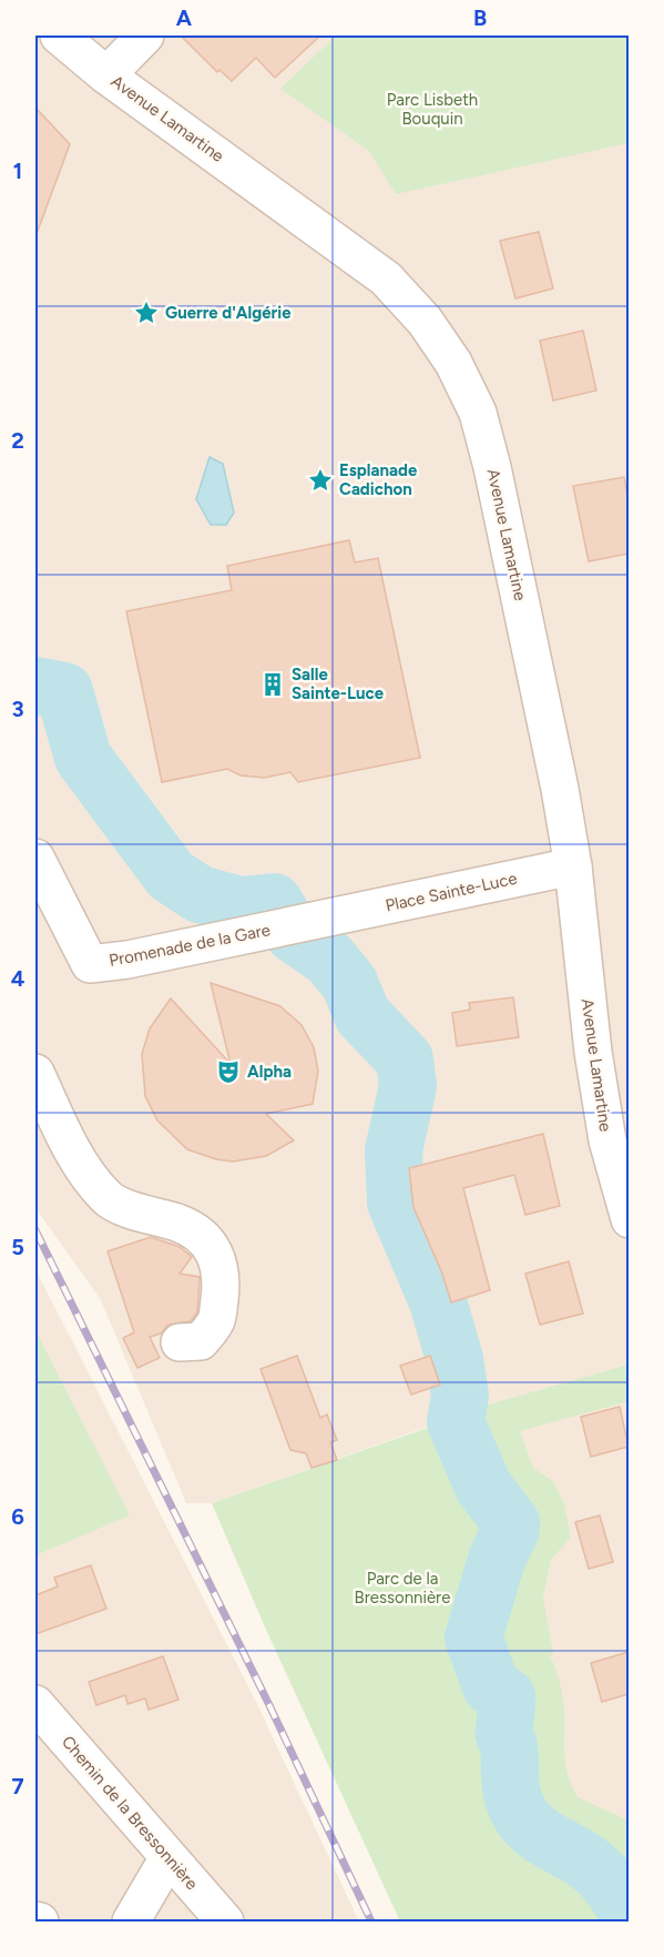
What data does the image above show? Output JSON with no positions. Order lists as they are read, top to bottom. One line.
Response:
{"streets":{"street":["Avenue Lamartine","Place Sainte-Luce","Promenade de la Gare","Chemin de la Bressonnière"]},"crossings":[["Avenue Lamartine","Place Sainte-Luce"],["Place Sainte-Luce","Promenade de la Gare"]],"parks":["Parc Lisbeth Bouquin","Parc de la Bressonnière"],"places":{"place":["Guerre d'Algérie","Esplanade Cadichon"],"building":["Salle Sainte-Luce"],"theatre":["Alpha"]},"grid":{"columns":["A","B"],"rows":["1","2","3","4","5","6","7"]}}
